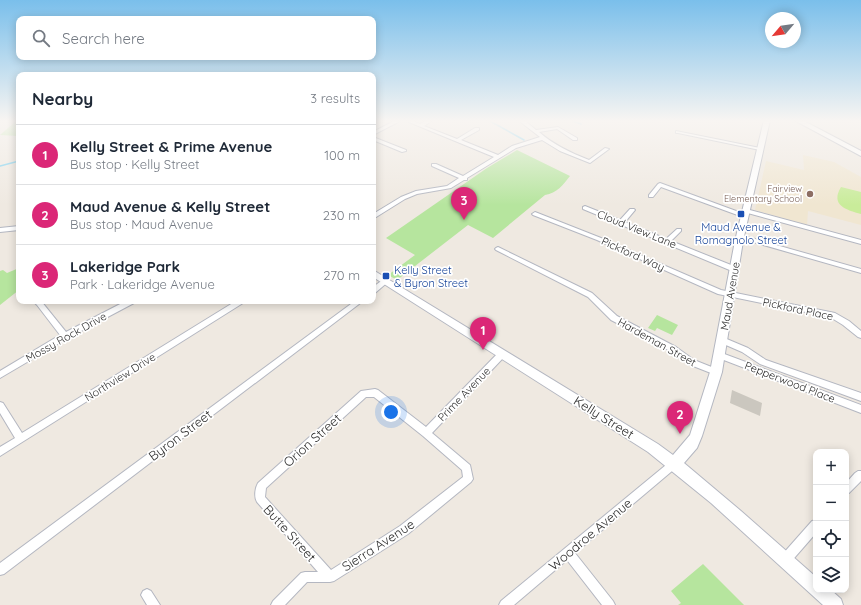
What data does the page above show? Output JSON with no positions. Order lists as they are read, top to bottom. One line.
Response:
{"streets":{"street":["Cloud View Lane","Pickford Way","Maud Avenue","Pickford Place","Mossy Rock Drive","Hardeman Street","Northview Drive","Pepperwood Place","Prime Avenue","Kelly Street","Byron Street","Orion Street","Butte Street","Woodroe Avenue","Sierra Avenue"]},"crossings":[["Cloud View Lane","Maud Avenue"],["Pickford Way","Maud Avenue"],["Pickford Way","Pickford Place"],["Maud Avenue","Pickford Place"],["Maud Avenue","Hardeman Street"],["Maud Avenue","Pepperwood Place"],["Maud Avenue","Kelly Street"],["Maud Avenue","Woodroe Avenue"],["Prime Avenue","Kelly Street"],["Prime Avenue","Orion Street"],["Prime Avenue","Sierra Avenue"],["Kelly Street","Woodroe Avenue"],["Orion Street","Butte Street"],["Orion Street","Sierra Avenue"],["Butte Street","Sierra Avenue"]],"places":{"other":["Fairview Elementary School"],"transit":["Maud Avenue & Romagnolo Street","Kelly Street & Byron Street"]},"north":"bottom left","page":{"search":"Search here","heading":["Nearby","3 results"],"list":[{"mark":"1","name":"Kelly Street & Prime Avenue","note":"Bus stop · Kelly Street","value":"100 m"},{"mark":"2","name":"Maud Avenue & Kelly Street","note":"Bus stop · Maud Avenue","value":"230 m"},{"mark":"3","name":"Lakeridge Park","note":"Park · Lakeridge Avenue","value":"270 m"}],"pins":["3","1","2"],"map_buttons":["+","−"]}}
